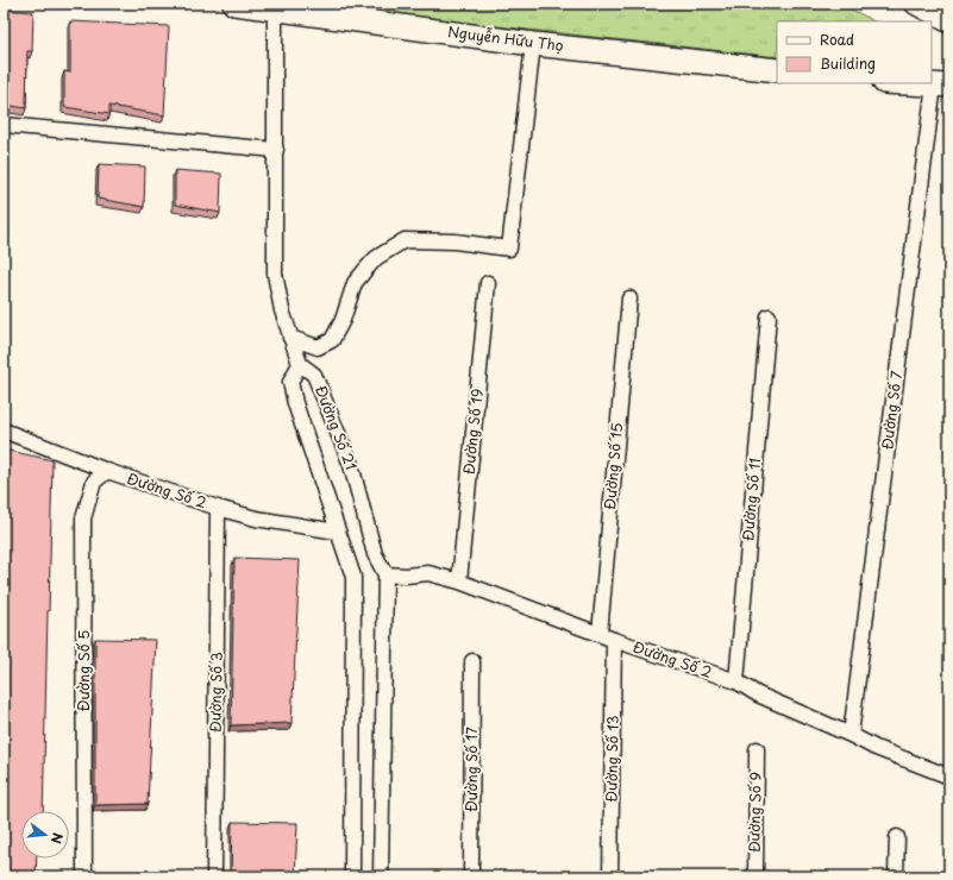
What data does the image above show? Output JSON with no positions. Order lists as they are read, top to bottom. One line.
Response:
{"streets":{"main road":["Nguyễn Hữu Thọ"],"street":["Đường Số 7","Đường Số 21","Đường Số 19","Đường Số 15","Đường Số 2","Đường Số 11","Đường Số 5","Đường Số 3","Đường Số 13","Đường Số 17","Đường Số 9"]},"crossings":[["Đường Số 7","Đường Số 2"],["Đường Số 21","Đường Số 2"],["Đường Số 19","Đường Số 2"],["Đường Số 15","Đường Số 2"],["Đường Số 2","Đường Số 11"],["Đường Số 2","Đường Số 5"],["Đường Số 2","Đường Số 3"],["Đường Số 2","Đường Số 13"]],"legend":["Road","Building"],"north":"right"}
